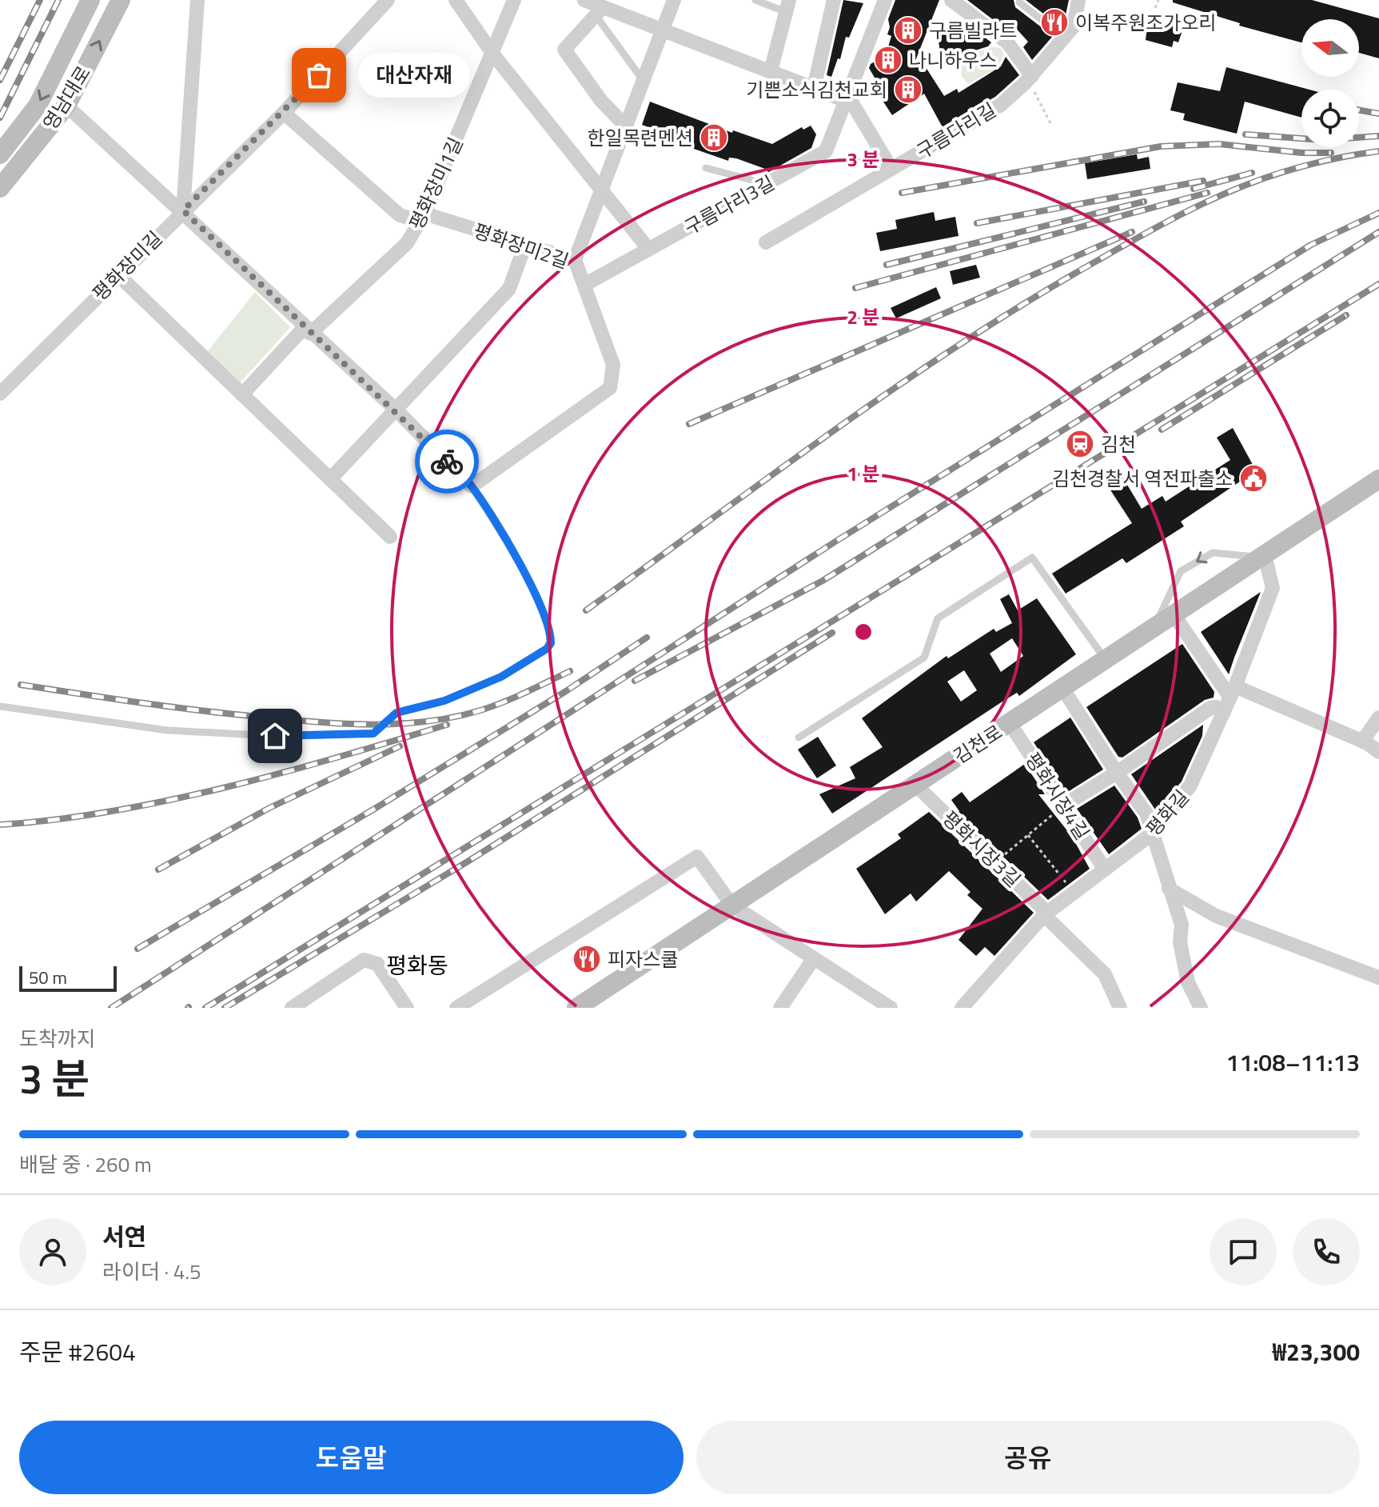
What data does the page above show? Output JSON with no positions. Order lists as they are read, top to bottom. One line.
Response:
{"streets":{"street":["영남대로","구름다리길","평화장미1길","구름다리3길","평화장미2길","평화장미길","김천로","평화시장4길","평화길","평화시장3길"]},"crossings":[["평화장미1길","평화장미2길"],["구름다리3길","평화장미2길"],["평화장미2길","평화장미길"],["김천로","평화시장4길"],["김천로","평화길"],["김천로","평화시장3길"],["평화시장4길","평화길"],["평화길","평화시장3길"]],"districts":["평화동"],"places":{"restaurant":["이복주원조가오리","피자스쿨"],"building":["구름빌라트","나니하우스","기쁜소식김천교회","한일목련멘션"],"other":["대산자재"],"station":["김천"],"public building":["김천경찰서 역전파출소"]},"scale_bar":"50 m","north":"left","page":{"bubble":"대산자재","scale":"50 m","heading":["3 분","도착까지","11:08–11:13"],"panel":["서연","라이더 · 4.5","주문 #2604","₩23,300"],"bar":"배달 중 · 260 m","buttons":["도움말","공유"]},"rings":["3 분","2 분","1 분"]}
